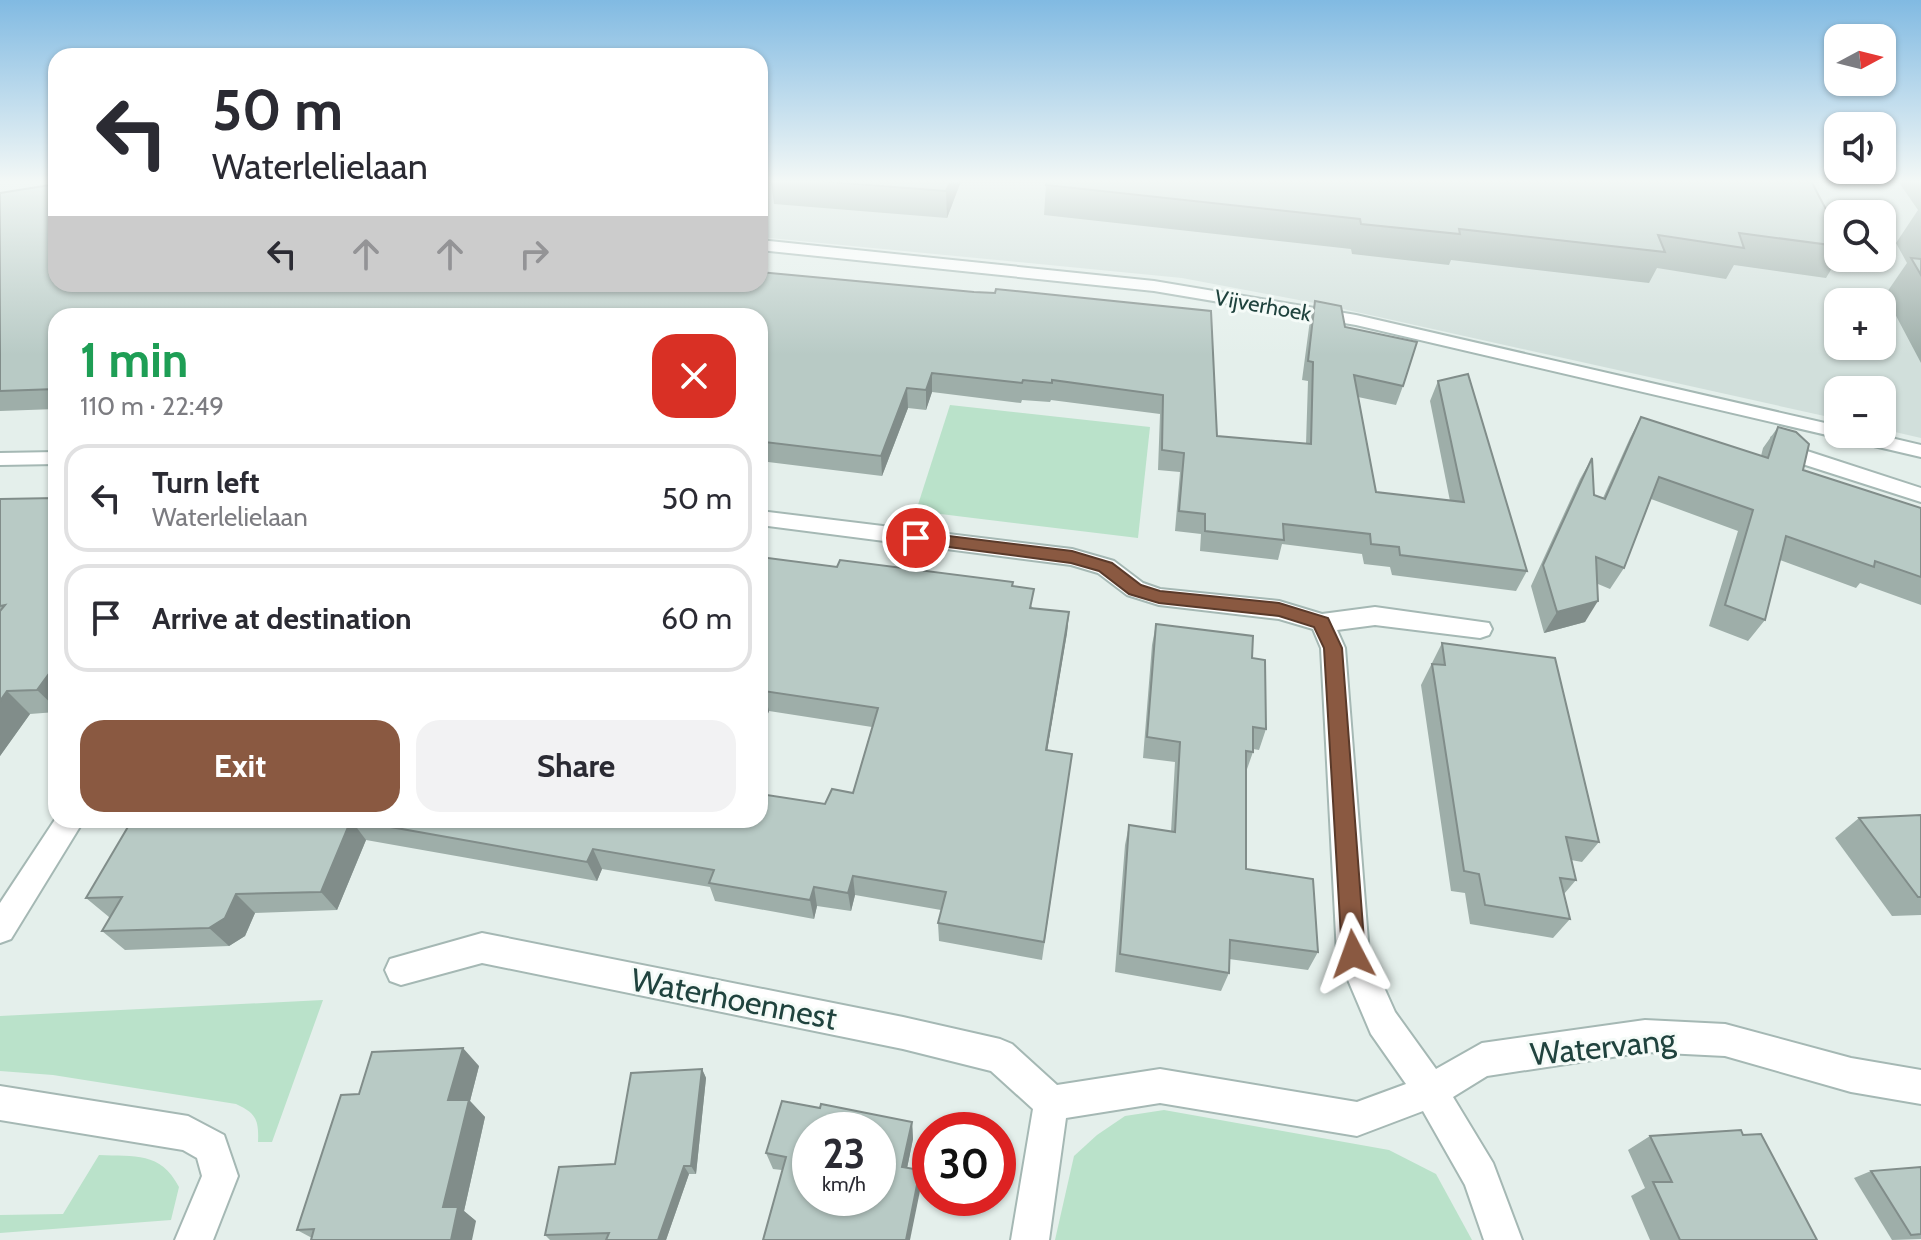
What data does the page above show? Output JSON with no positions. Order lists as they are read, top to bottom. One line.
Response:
{"streets":{"street":["Vijverhoek","Waterhoennest","Watervang"]},"north":"right","page":{"map_buttons":["+","−"],"turn":["50 m","Waterlelielaan"],"heading":["1 min","110 m · 22:49"],"list":[{"name":"Turn left","note":"Waterlelielaan","value":"50 m"},{"name":"Arrive at destination","value":"60 m"}],"buttons":["Exit","Share"],"speed":"23 km/h","limit":"30"}}
